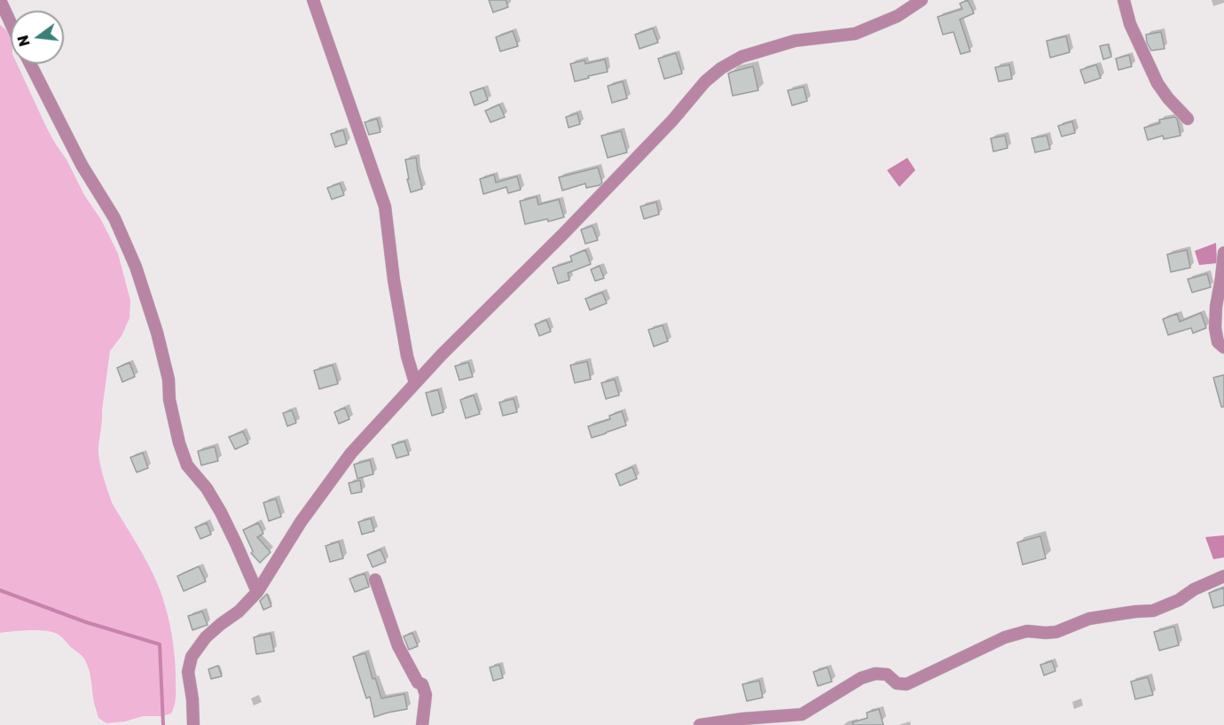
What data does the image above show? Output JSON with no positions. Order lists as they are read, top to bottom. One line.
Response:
{"north":"left"}
